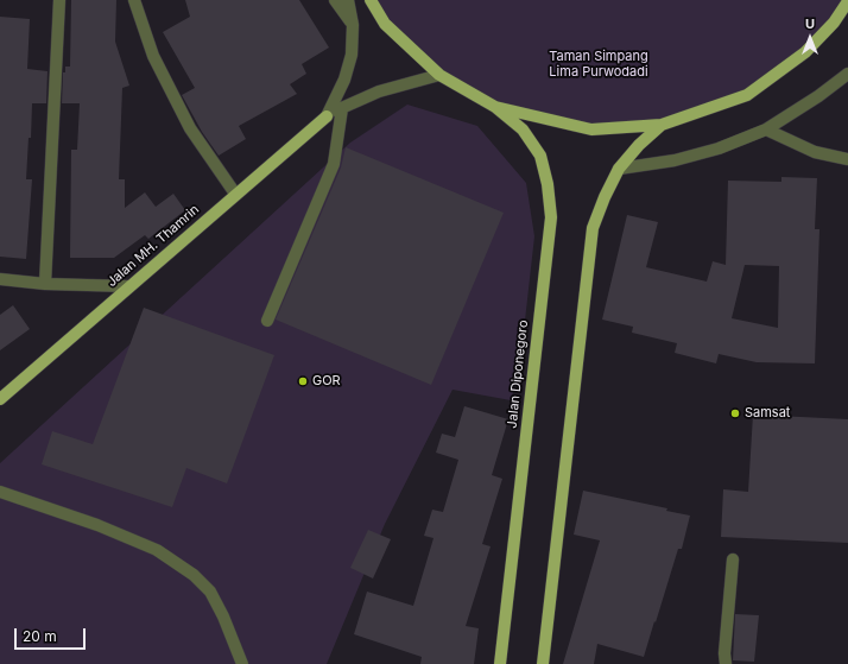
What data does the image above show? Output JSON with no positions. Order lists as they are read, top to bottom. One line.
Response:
{"streets":{"main road":["Jalan MH. Thamrin","Jalan Diponegoro"]},"parks":["Taman Simpang Lima Purwodadi"],"places":["GOR","Samsat"],"scale_bar":"20 m","north":"top"}
